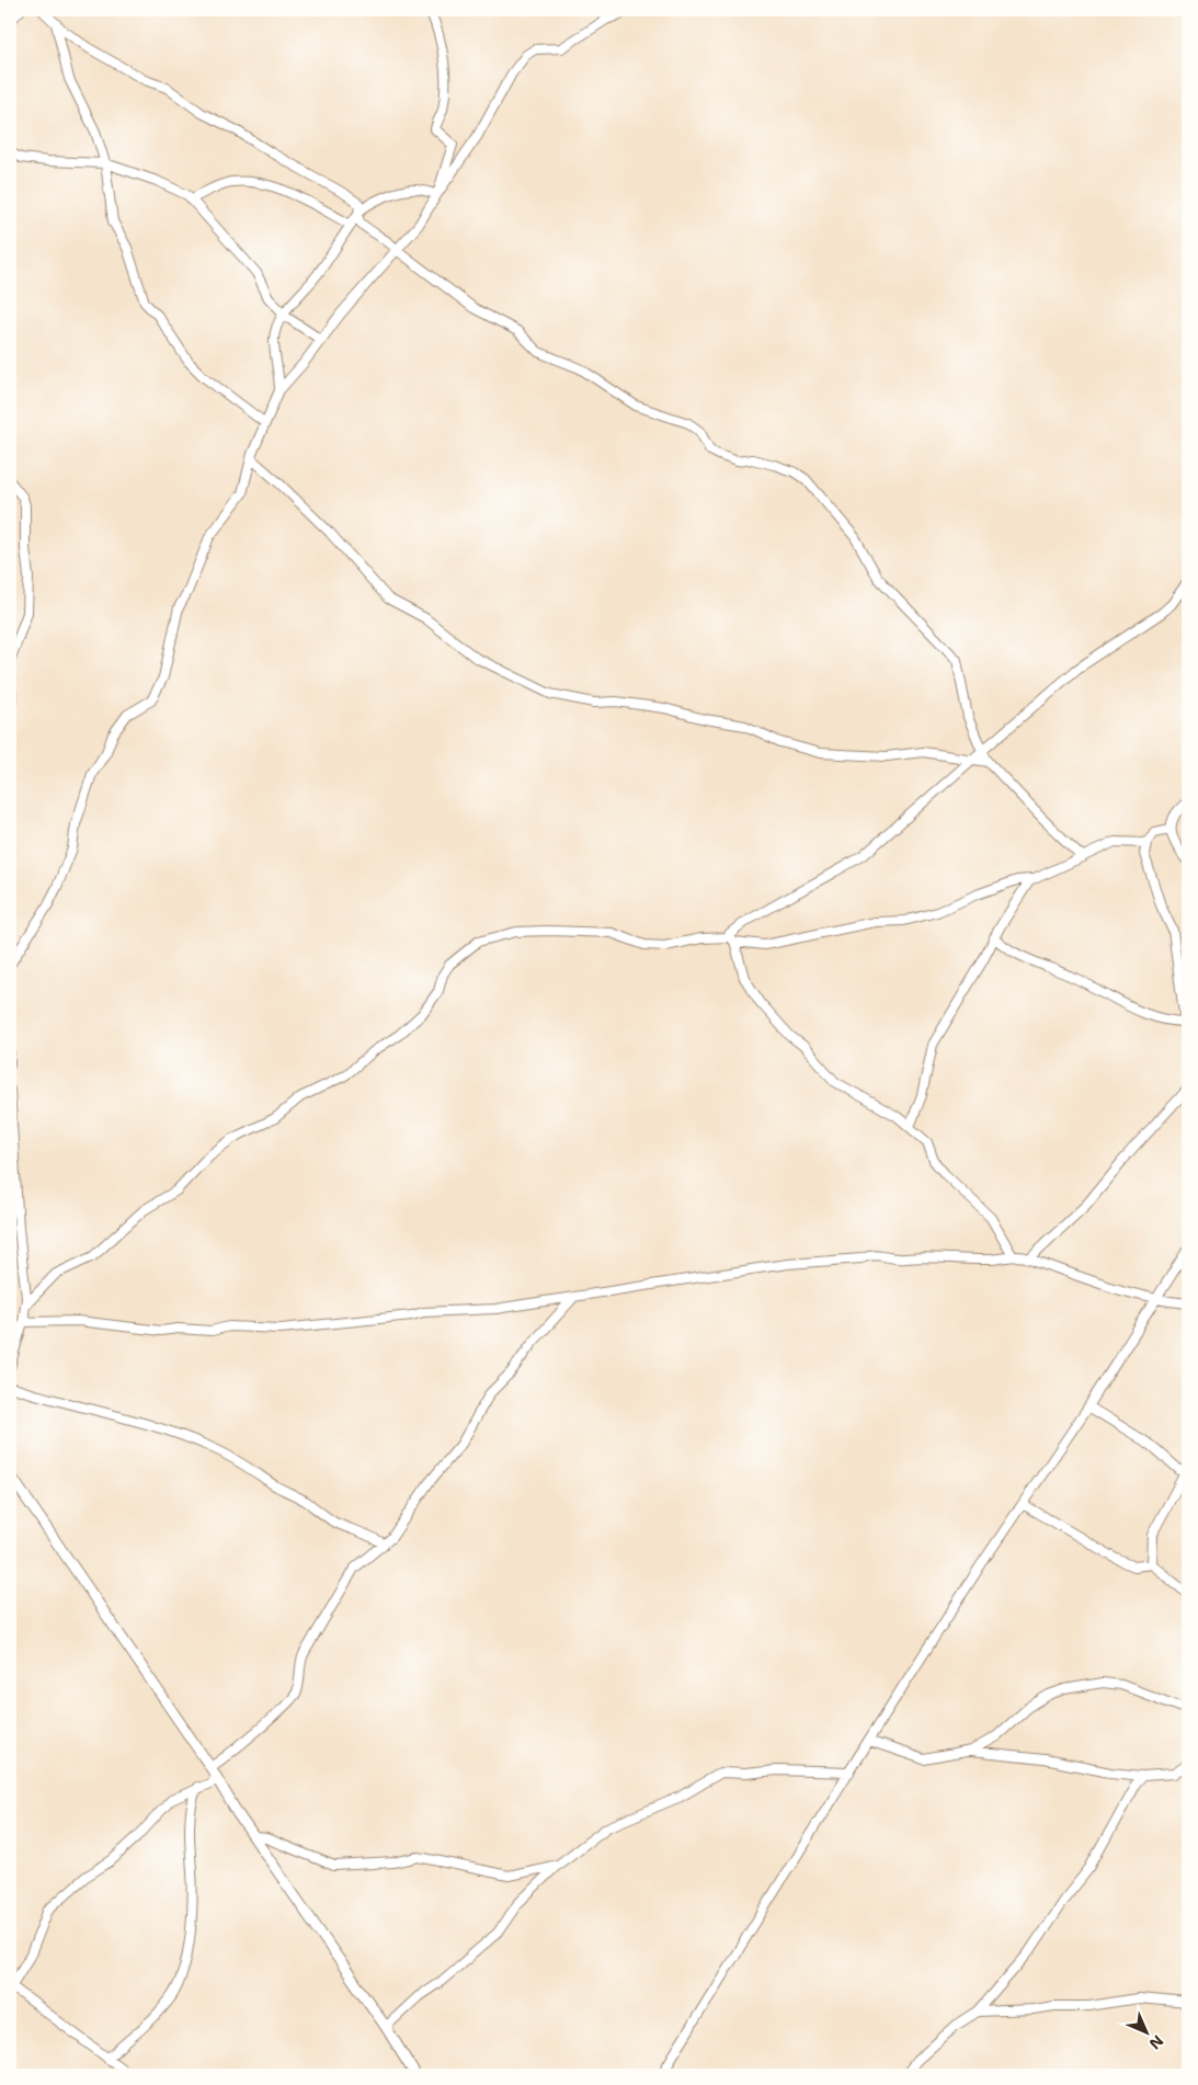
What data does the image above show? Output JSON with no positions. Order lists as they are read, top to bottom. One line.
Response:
{"north":"bottom right"}
